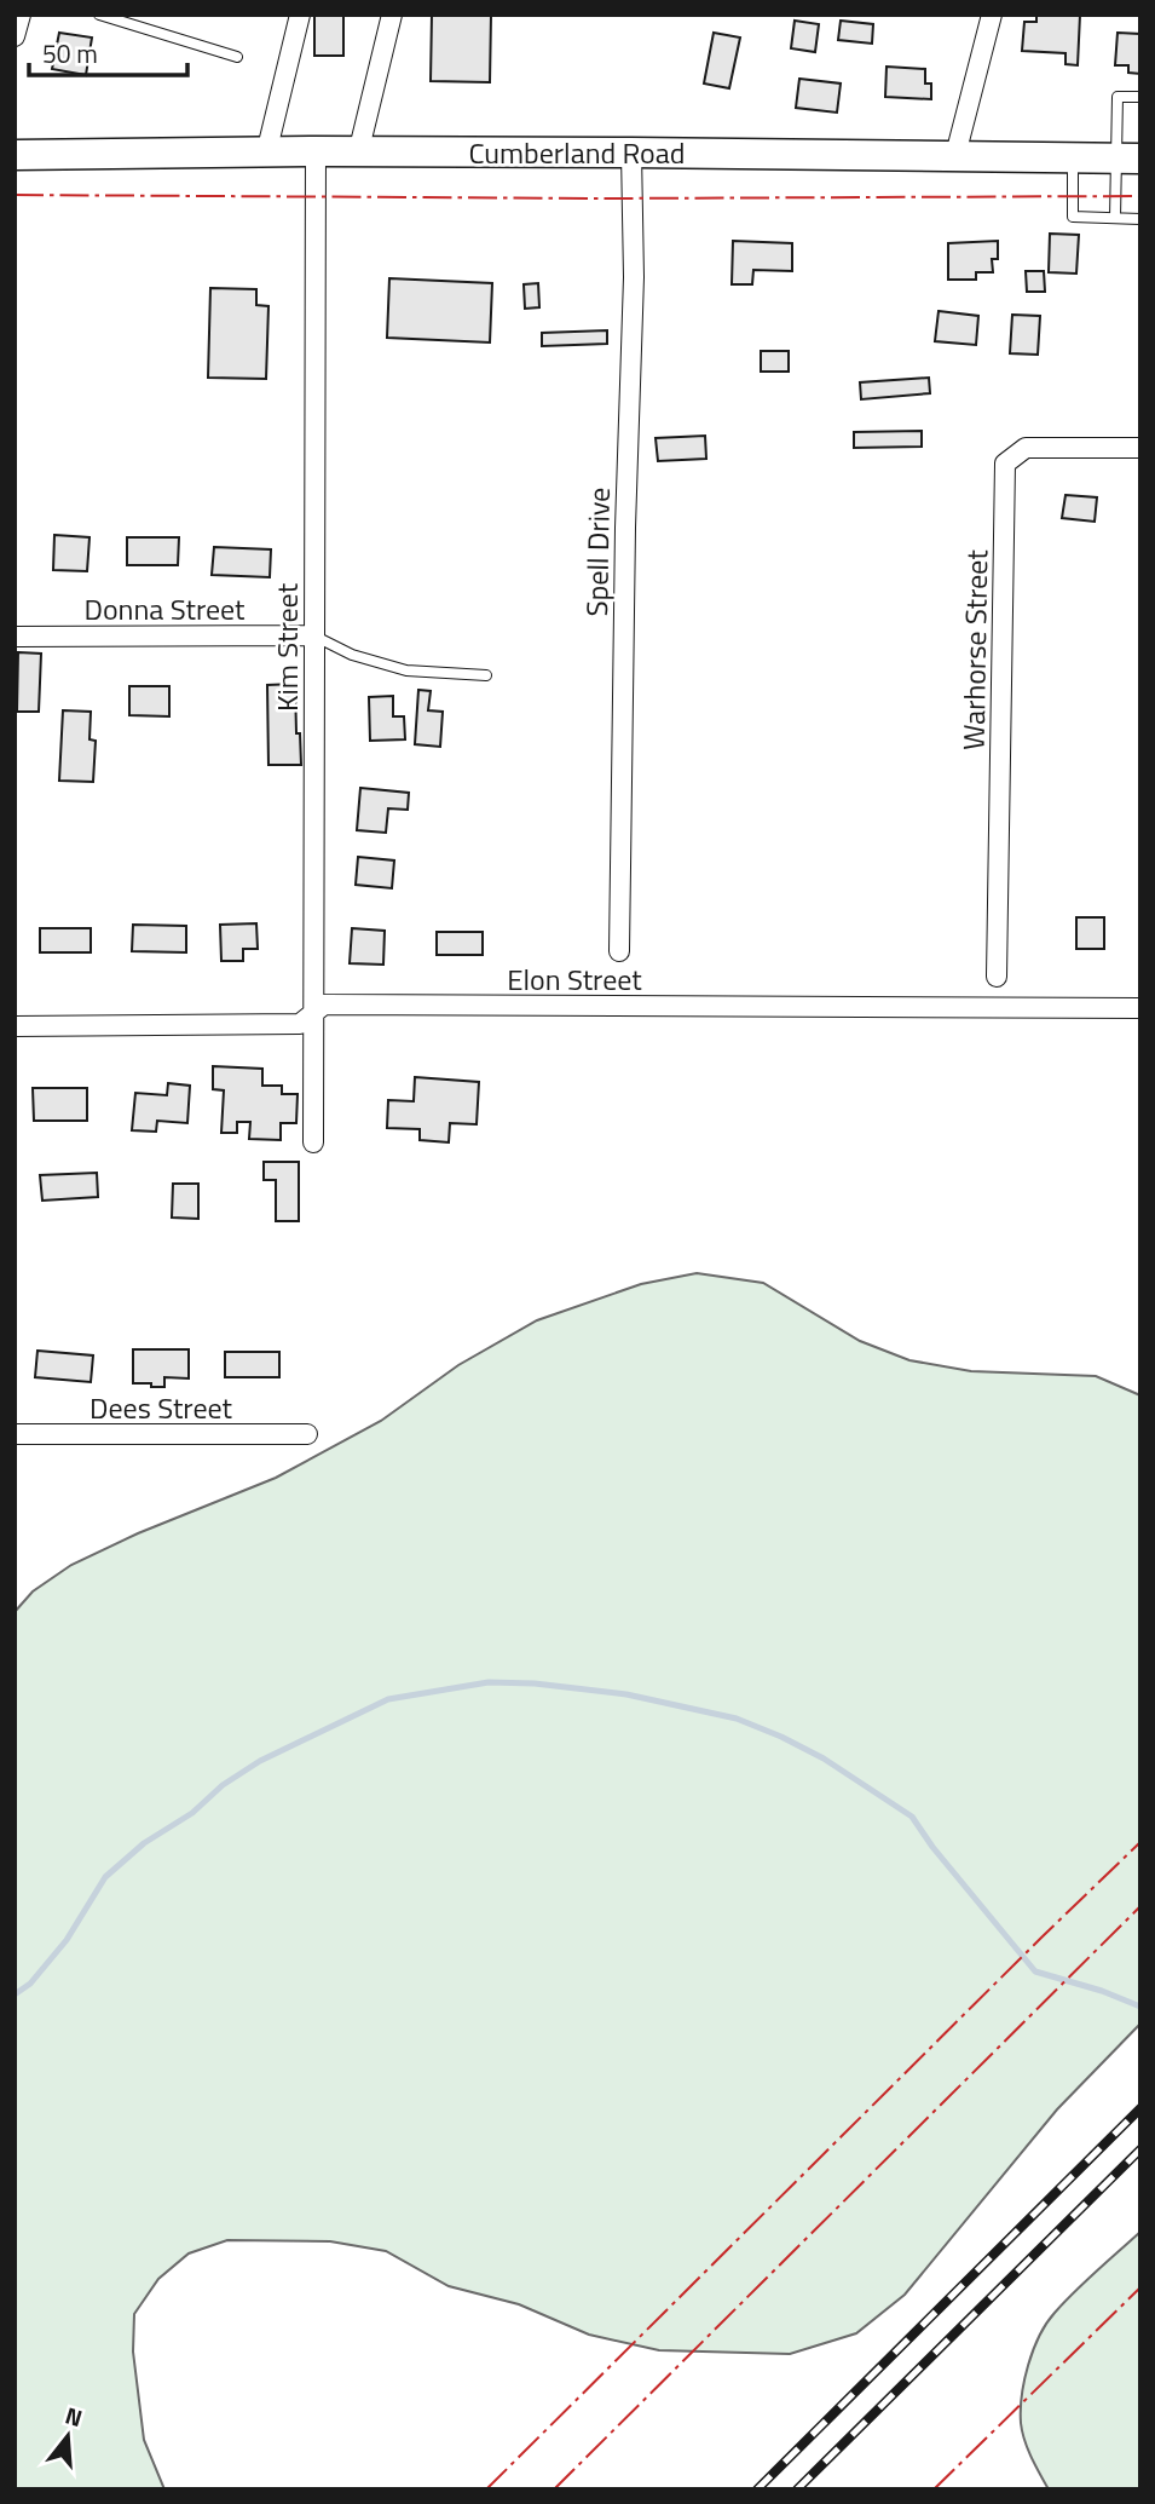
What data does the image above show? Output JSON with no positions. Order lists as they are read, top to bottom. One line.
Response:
{"streets":{"main road":["Cumberland Road"],"street":["Spell Drive","Donna Street","Kim Street","Warhorse Street","Elon Street","Dees Street"]},"crossings":[["Cumberland Road","Spell Drive"],["Cumberland Road","Kim Street"],["Donna Street","Kim Street"],["Kim Street","Elon Street"]],"scale_bar":"50 m","north":"top"}
